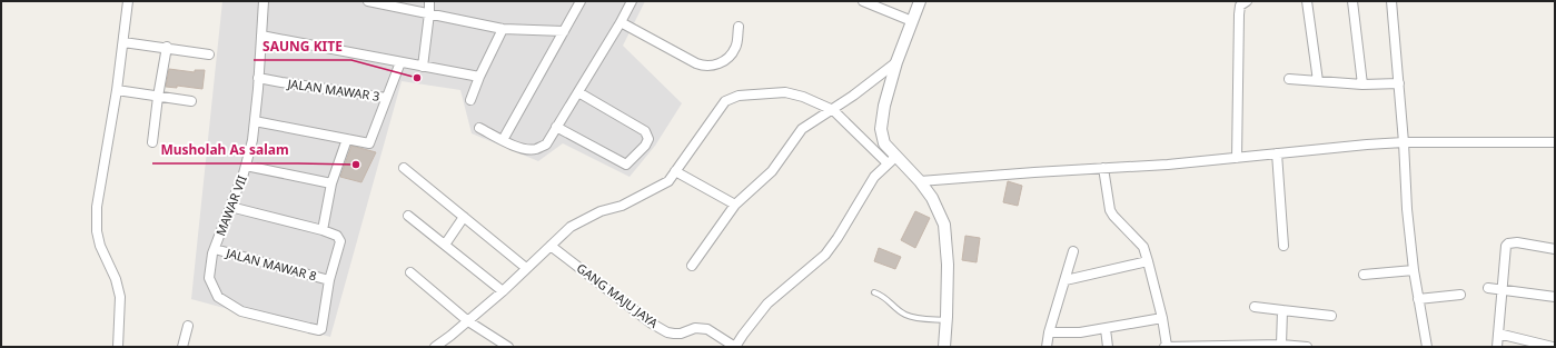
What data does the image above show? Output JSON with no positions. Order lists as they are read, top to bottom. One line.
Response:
{"streets":{"street":["JALAN MAWAR 3","MAWAR VII","JALAN MAWAR 8","GANG MAJU JAYA"]},"crossings":[["JALAN MAWAR 3","MAWAR VII"],["MAWAR VII","JALAN MAWAR 8"]],"places":["SAUNG KITE","Musholah As salam"]}
